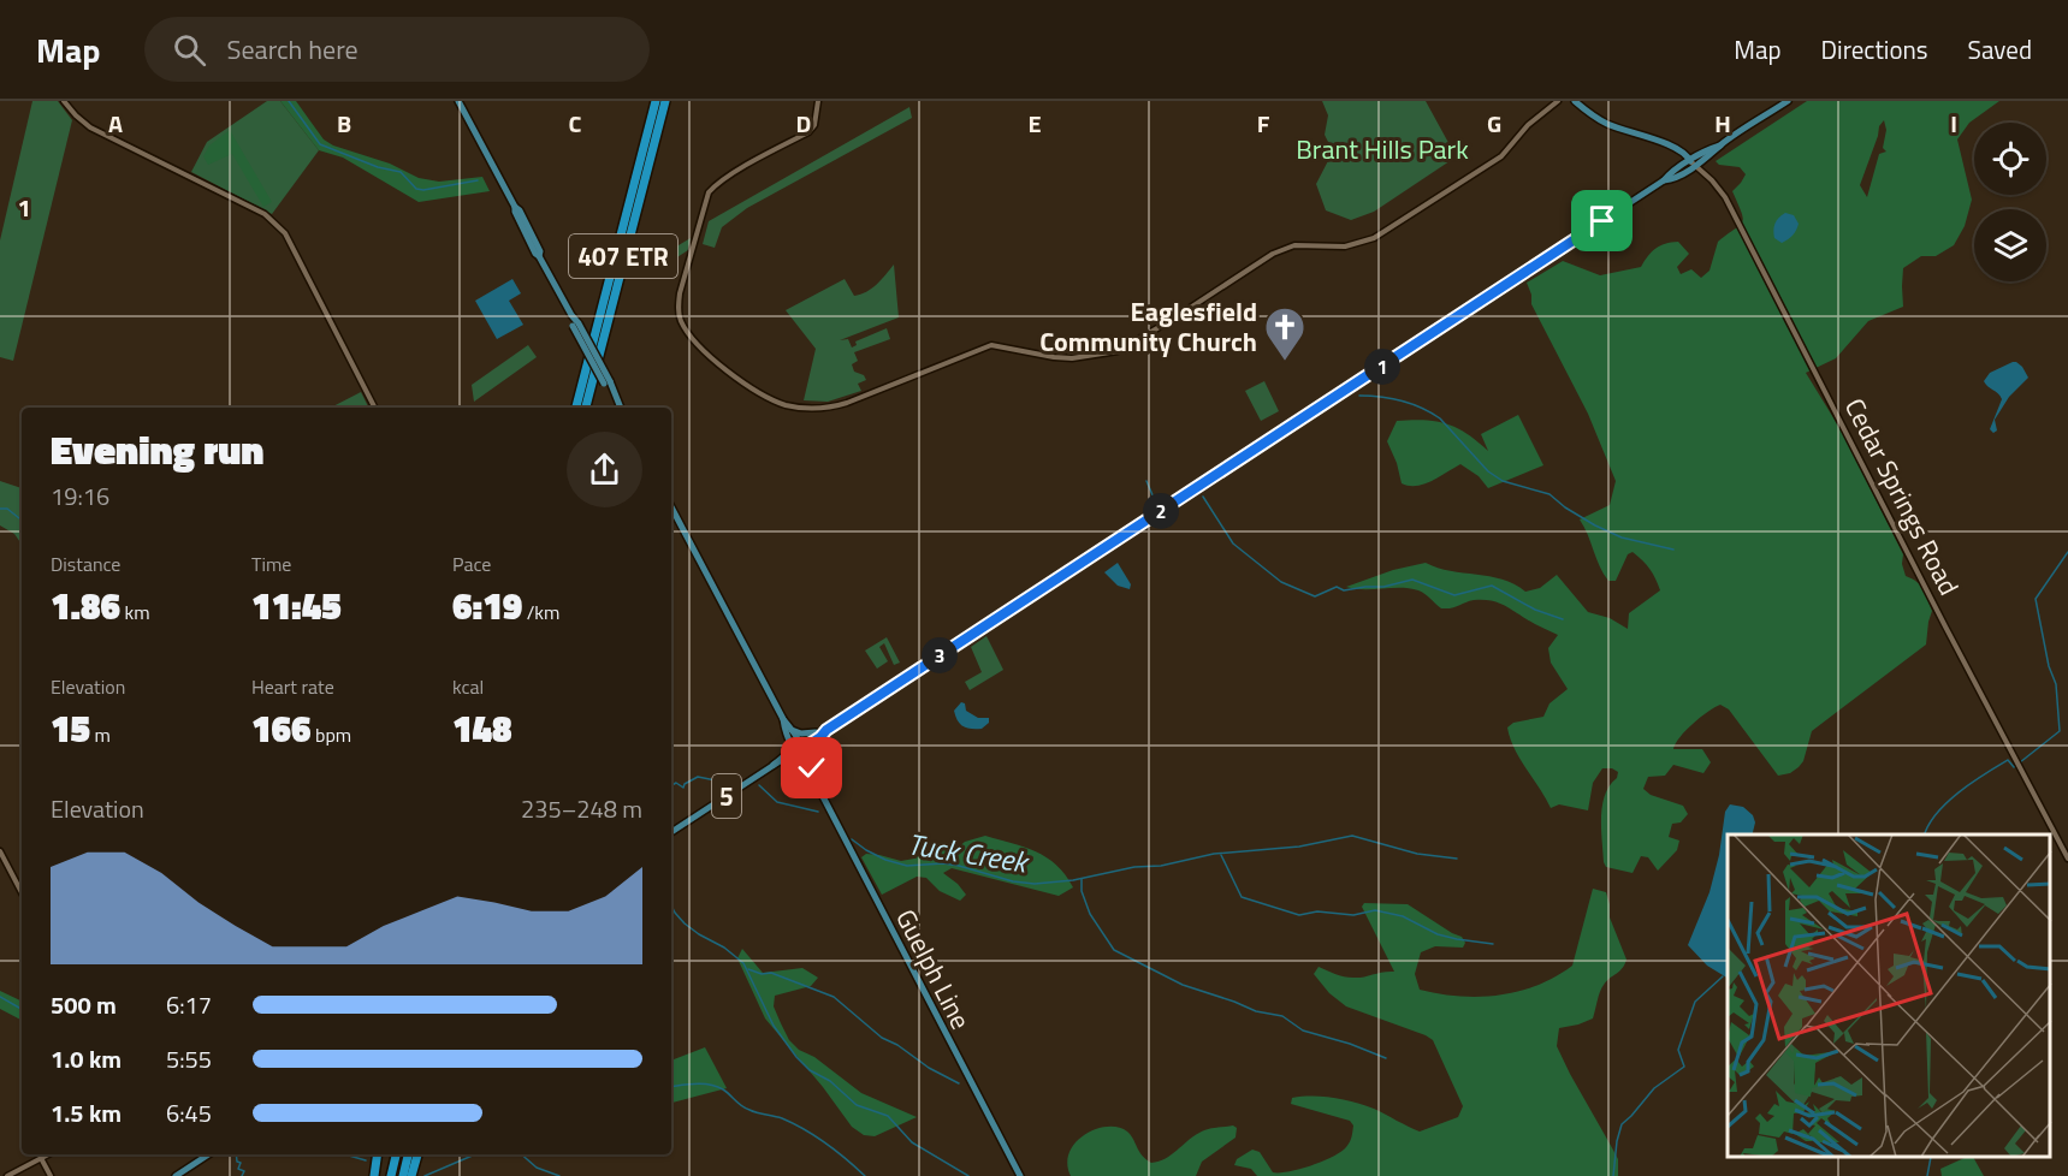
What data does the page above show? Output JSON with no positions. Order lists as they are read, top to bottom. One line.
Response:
{"streets":{"highway":["407 ETR"],"main road":["5","Guelph Line"],"street":["Cedar Springs Road"]},"crossings":[["Cedar Springs Road","5"],["5","Guelph Line"]],"water":["Tuck Creek"],"parks":["Brant Hills Park"],"places":{"church":["Eaglesfield Community Church"]},"page":{"header":"Map","search":"Search here","nav":["Map","Directions","Saved"],"pins":["1","2","3"],"heading":["Evening run","19:16"],"stats":[["Distance","1.86 km"],["Time","11:45"],["Pace","6:19 /km"],["Elevation","15 m"],["Heart rate","166 bpm"],["kcal","148"]],"chart":["Elevation","235–248 m"],"list":[{"name":"500 m","note":"6:17"},{"name":"1.0 km","note":"5:55"},{"name":"1.5 km","note":"6:45"}]},"grid":{"columns":["A","B","C","D","E","F","G","H","I"],"rows":["1"]}}
